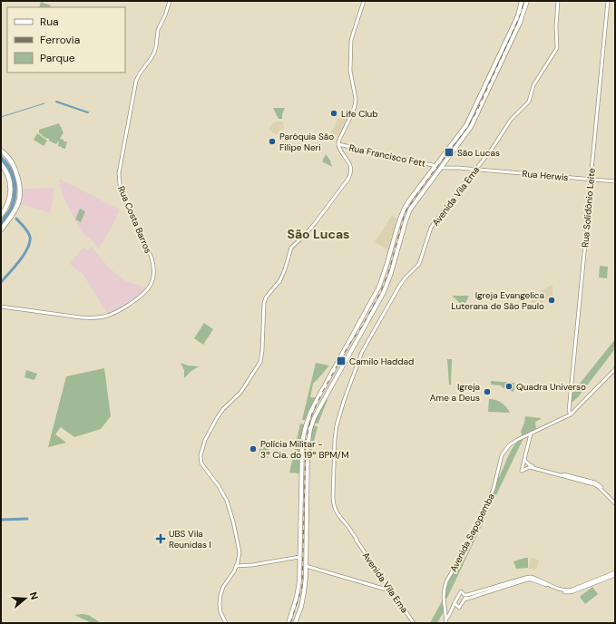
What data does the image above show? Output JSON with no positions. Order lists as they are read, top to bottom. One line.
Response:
{"streets":{"main road":["Rua Francisco Fett","Rua Herwis","Avenida Vila Ema","Rua Solidônio Leite","Rua Costa Barros","Avenida Sapopemba"]},"crossings":[["Rua Herwis","Avenida Vila Ema"],["Rua Herwis","Rua Solidônio Leite"],["Rua Solidônio Leite","Avenida Sapopemba"]],"districts":["São Lucas"],"places":{"other":["Life Club","Paróquia São Filipe Neri","Igreja Evangelica Luterana de São Paulo","Quadra Universo","Igreja Ame a Deus","Polícia Militar - 3ª Cia. do 19º BPM/M"],"transit":["São Lucas","Camilo Haddad"],"health":["UBS Vila Reunidas I"]},"legend":["Rua","Ferrovia","Parque"],"north":"right"}
